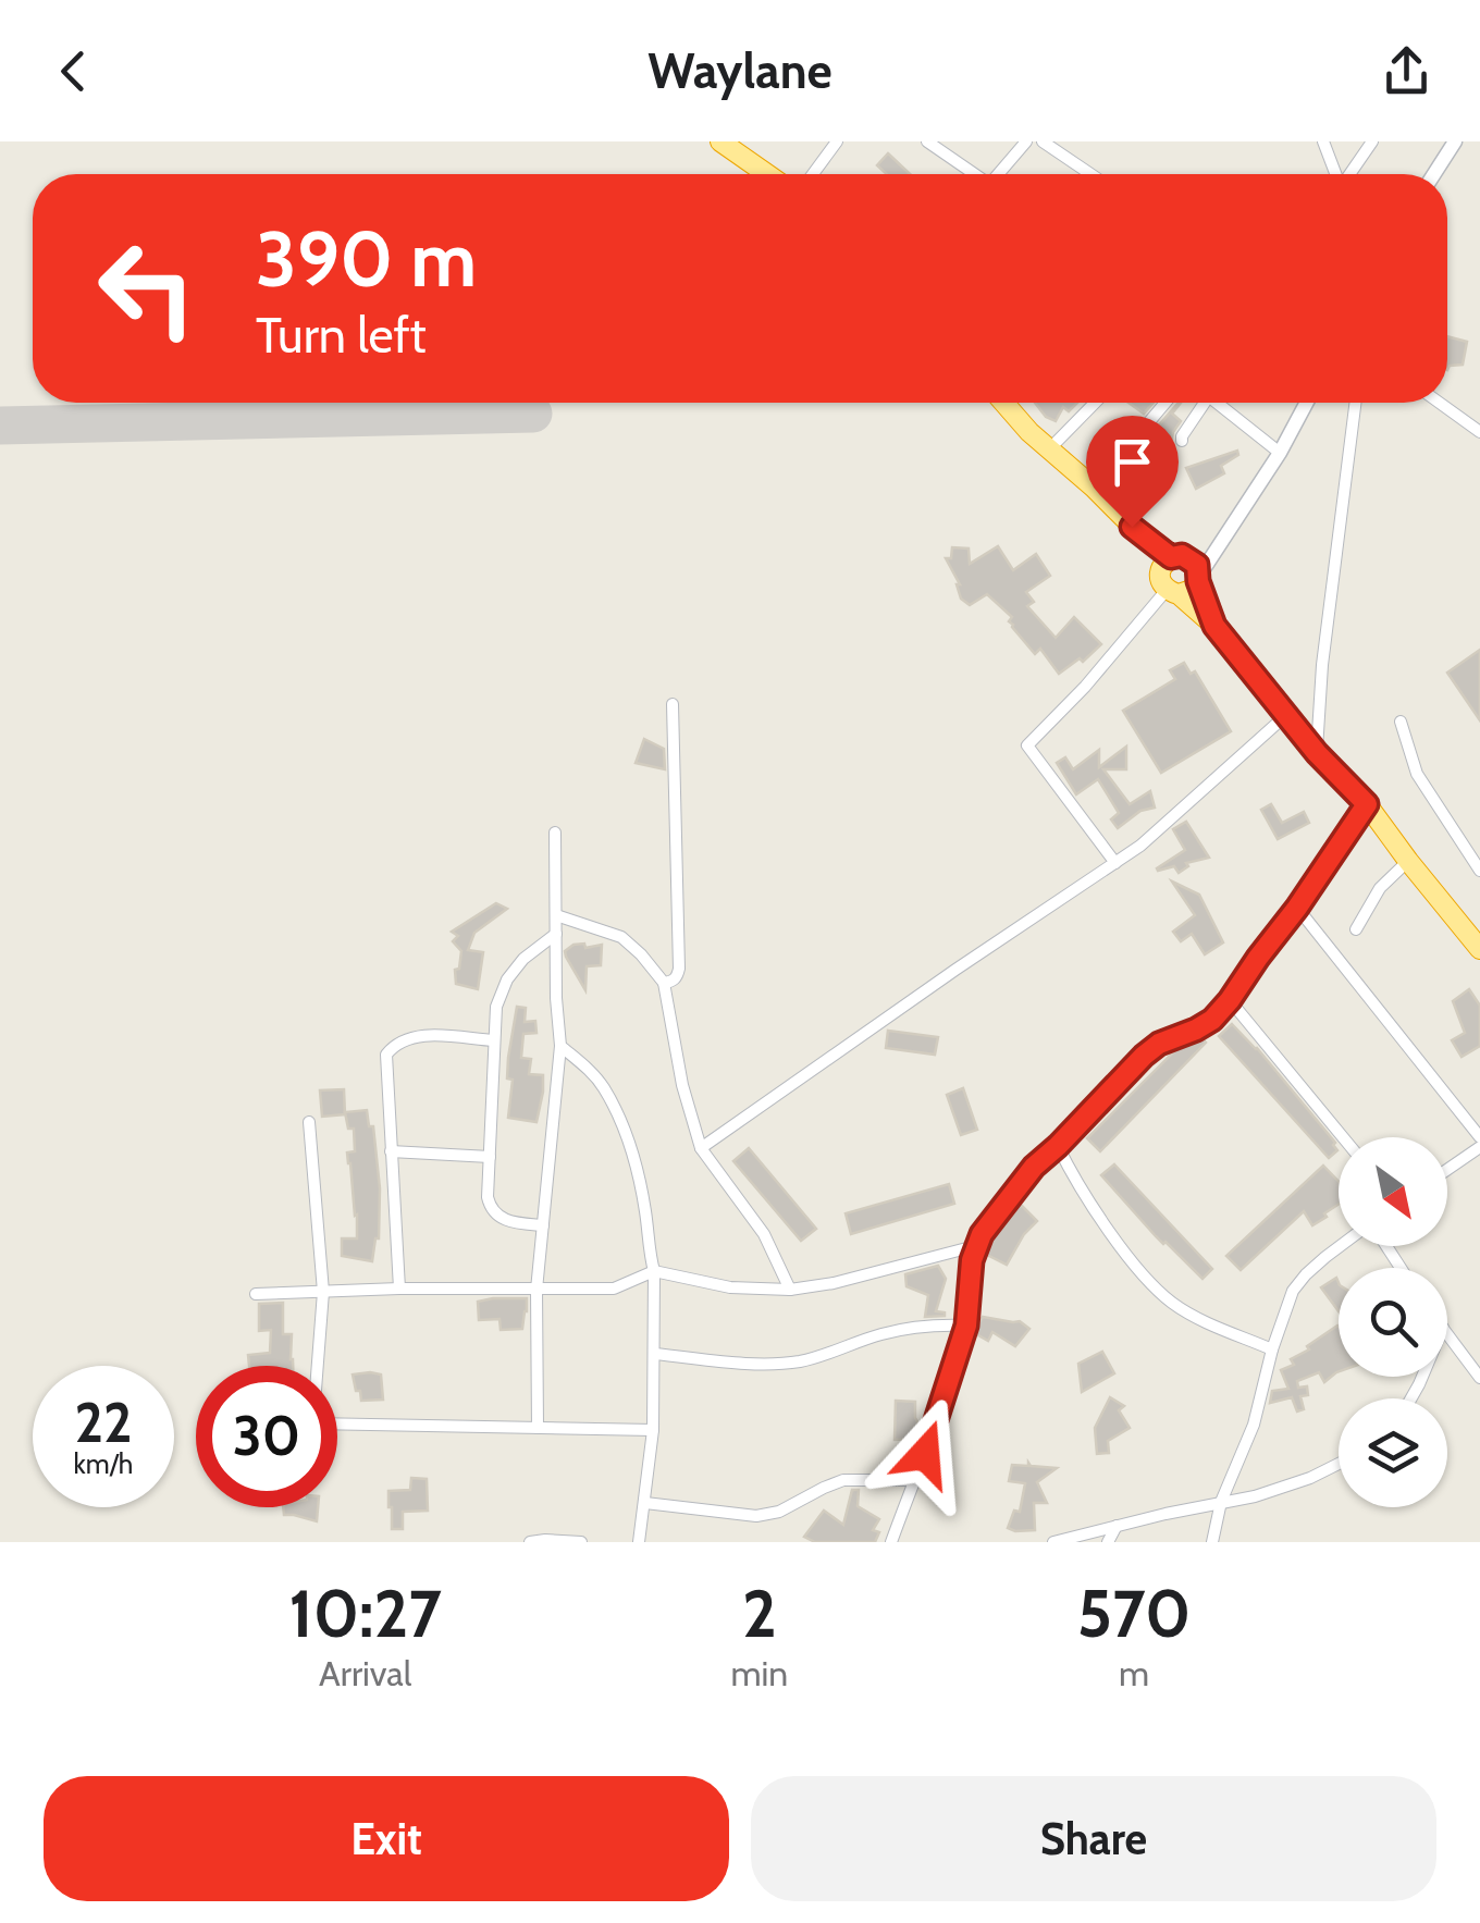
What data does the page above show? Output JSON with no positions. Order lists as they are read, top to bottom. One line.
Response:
{"north":"bottom right","page":{"header":"Waylane","turn":["390 m","Turn left"],"speed":"22 km/h","limit":"30","eta":["10:27","Arrival","2","min","570","m"],"buttons":["Exit","Share"]}}
